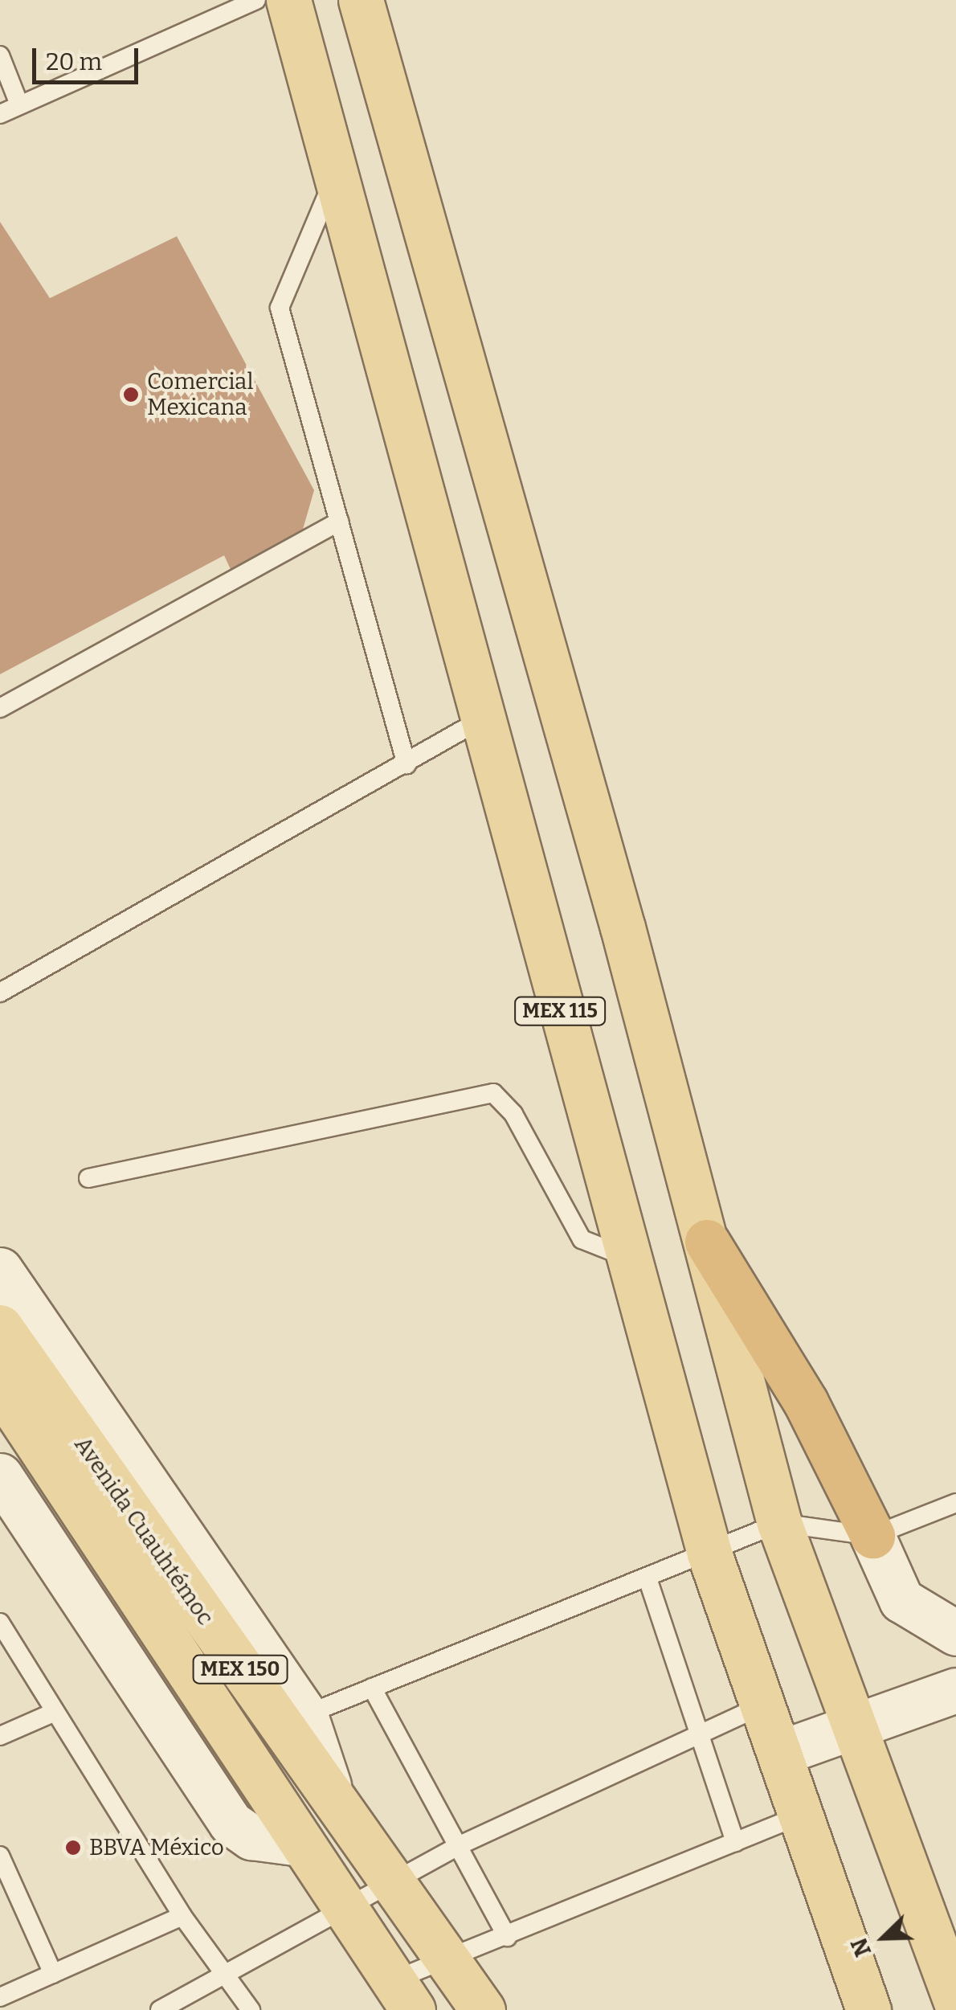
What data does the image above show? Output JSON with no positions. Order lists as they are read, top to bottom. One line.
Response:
{"streets":{"main road":["MEX 115","Avenida Cuauhtémoc","MEX 150"]},"places":["Comercial Mexicana","BBVA México"],"scale_bar":"20 m","north":"bottom left"}
